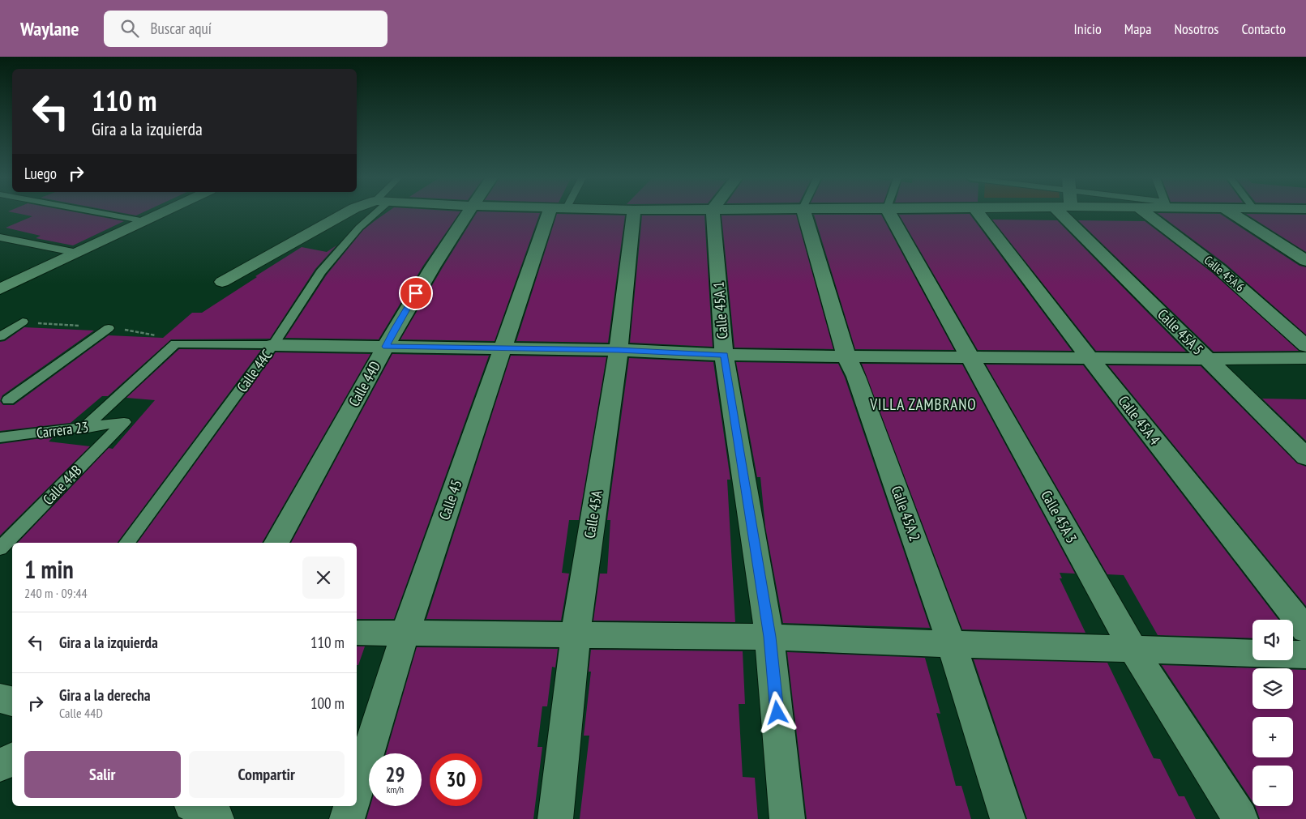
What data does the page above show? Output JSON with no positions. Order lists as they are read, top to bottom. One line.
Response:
{"streets":{"street":["Calle 45A 6","Calle 45A 1","Calle 45A 5","Calle 44D","Calle 45A 4","Calle 45","Calle 45A 2","Calle 45A","Calle 45A 3"],"lane":["Calle 44C","Carrera 23","Calle 44B"]},"crossings":[["Carrera 23","Calle 44B"]],"districts":["VILLA ZAMBRANO"],"page":{"header":"Waylane","search":"Buscar aquí","nav":["Inicio","Mapa","Nosotros","Contacto"],"turn":["110 m","Gira a la izquierda"],"then":"Luego","heading":["1 min","240 m · 09:44"],"list":[{"name":"Gira a la izquierda","value":"110 m"},{"name":"Gira a la derecha","note":"Calle 44D","value":"100 m"}],"map_buttons":["+","−"],"buttons":["Salir","Compartir"],"speed":"29 km/h","limit":"30"}}
